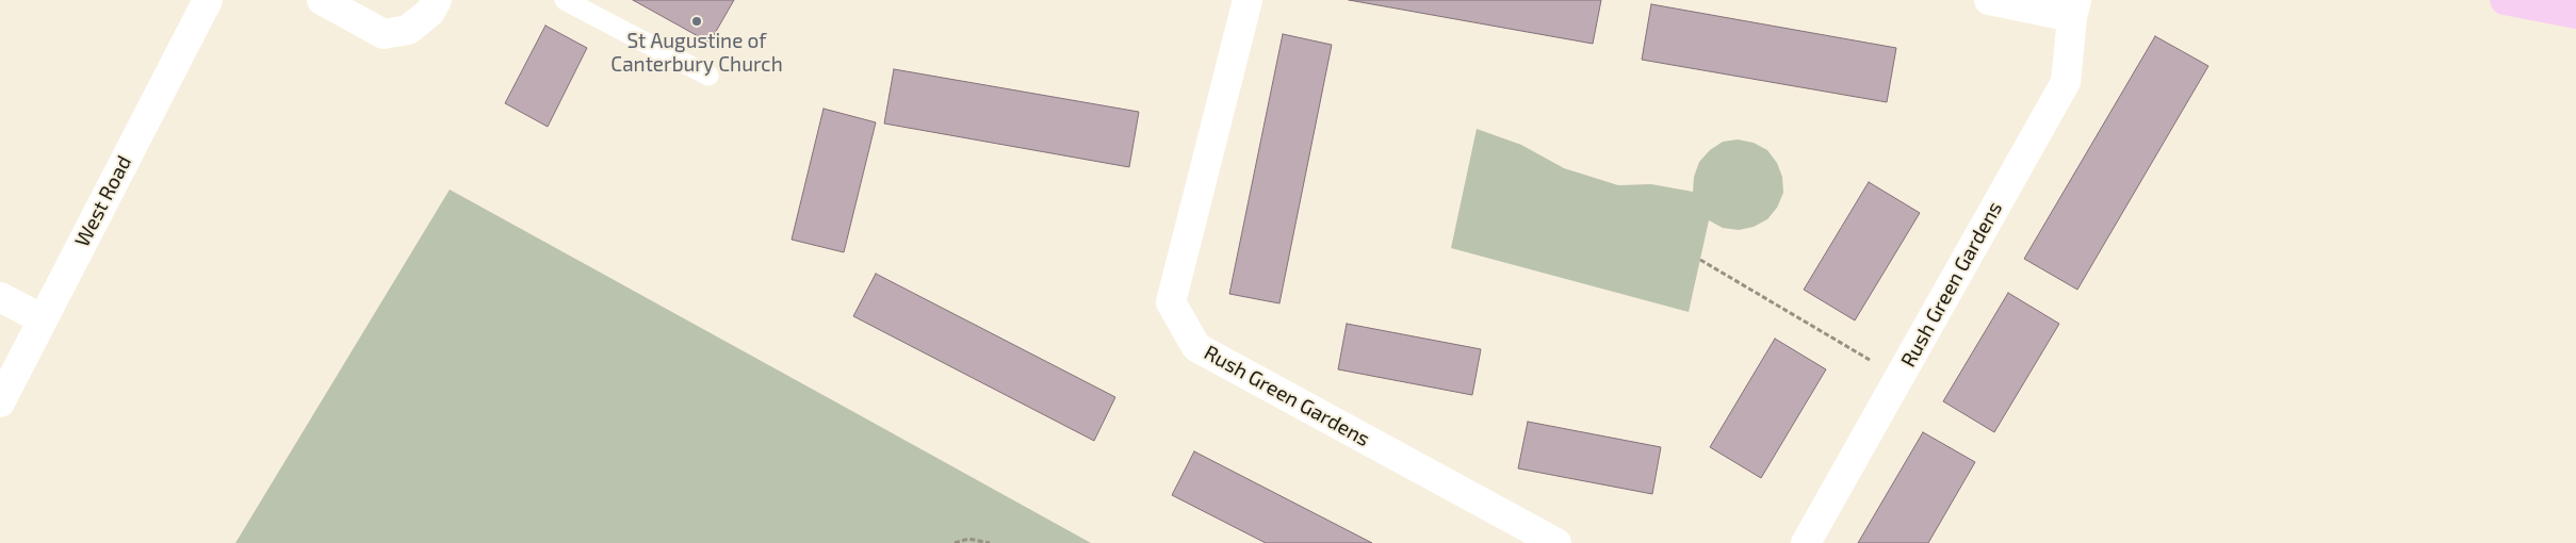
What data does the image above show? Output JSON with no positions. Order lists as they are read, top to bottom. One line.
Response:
{"streets":{"street":["West Road","Rush Green Gardens"]},"places":["St Augustine of Canterbury Church"]}
